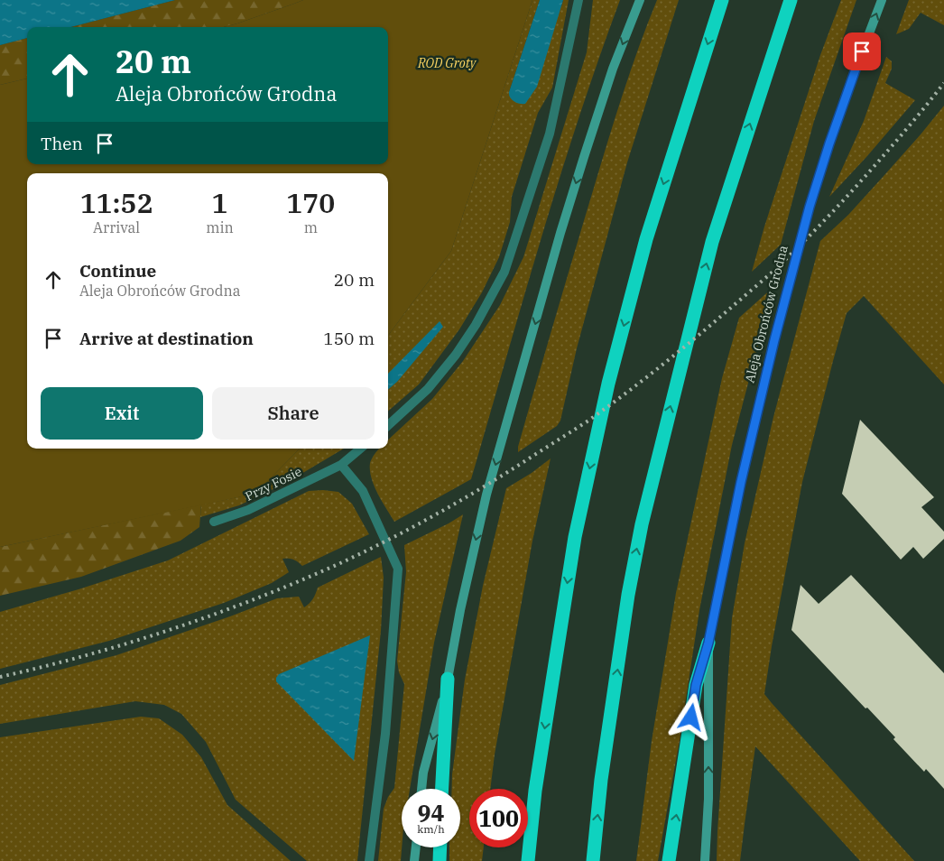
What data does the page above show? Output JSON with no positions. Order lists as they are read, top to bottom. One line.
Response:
{"streets":{"main road":["Aleja Obrońców Grodna"],"street":["Przy Fosie"]},"one_way":["Aleja Obrońców Grodna"],"parks":["ROD Groty"],"page":{"turn":["20 m","Aleja Obrońców Grodna"],"then":"Then","eta":["11:52","Arrival","1","min","170","m"],"list":[{"name":"Continue","note":"Aleja Obrońców Grodna","value":"20 m"},{"name":"Arrive at destination","value":"150 m"}],"buttons":["Exit","Share"],"speed":"94 km/h","limit":"100"}}
